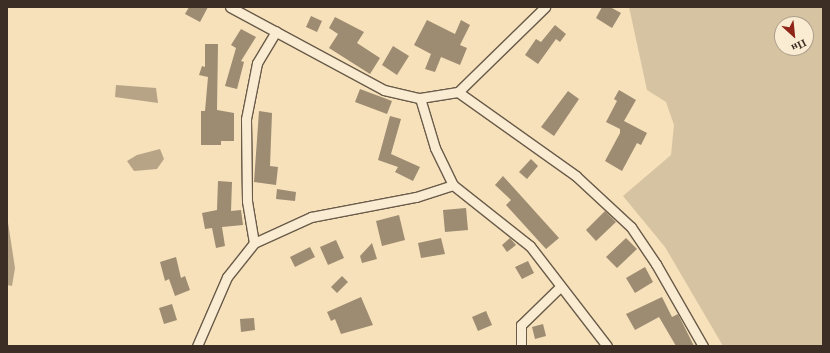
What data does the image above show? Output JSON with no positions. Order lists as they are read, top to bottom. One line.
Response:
{"north":"bottom right"}
